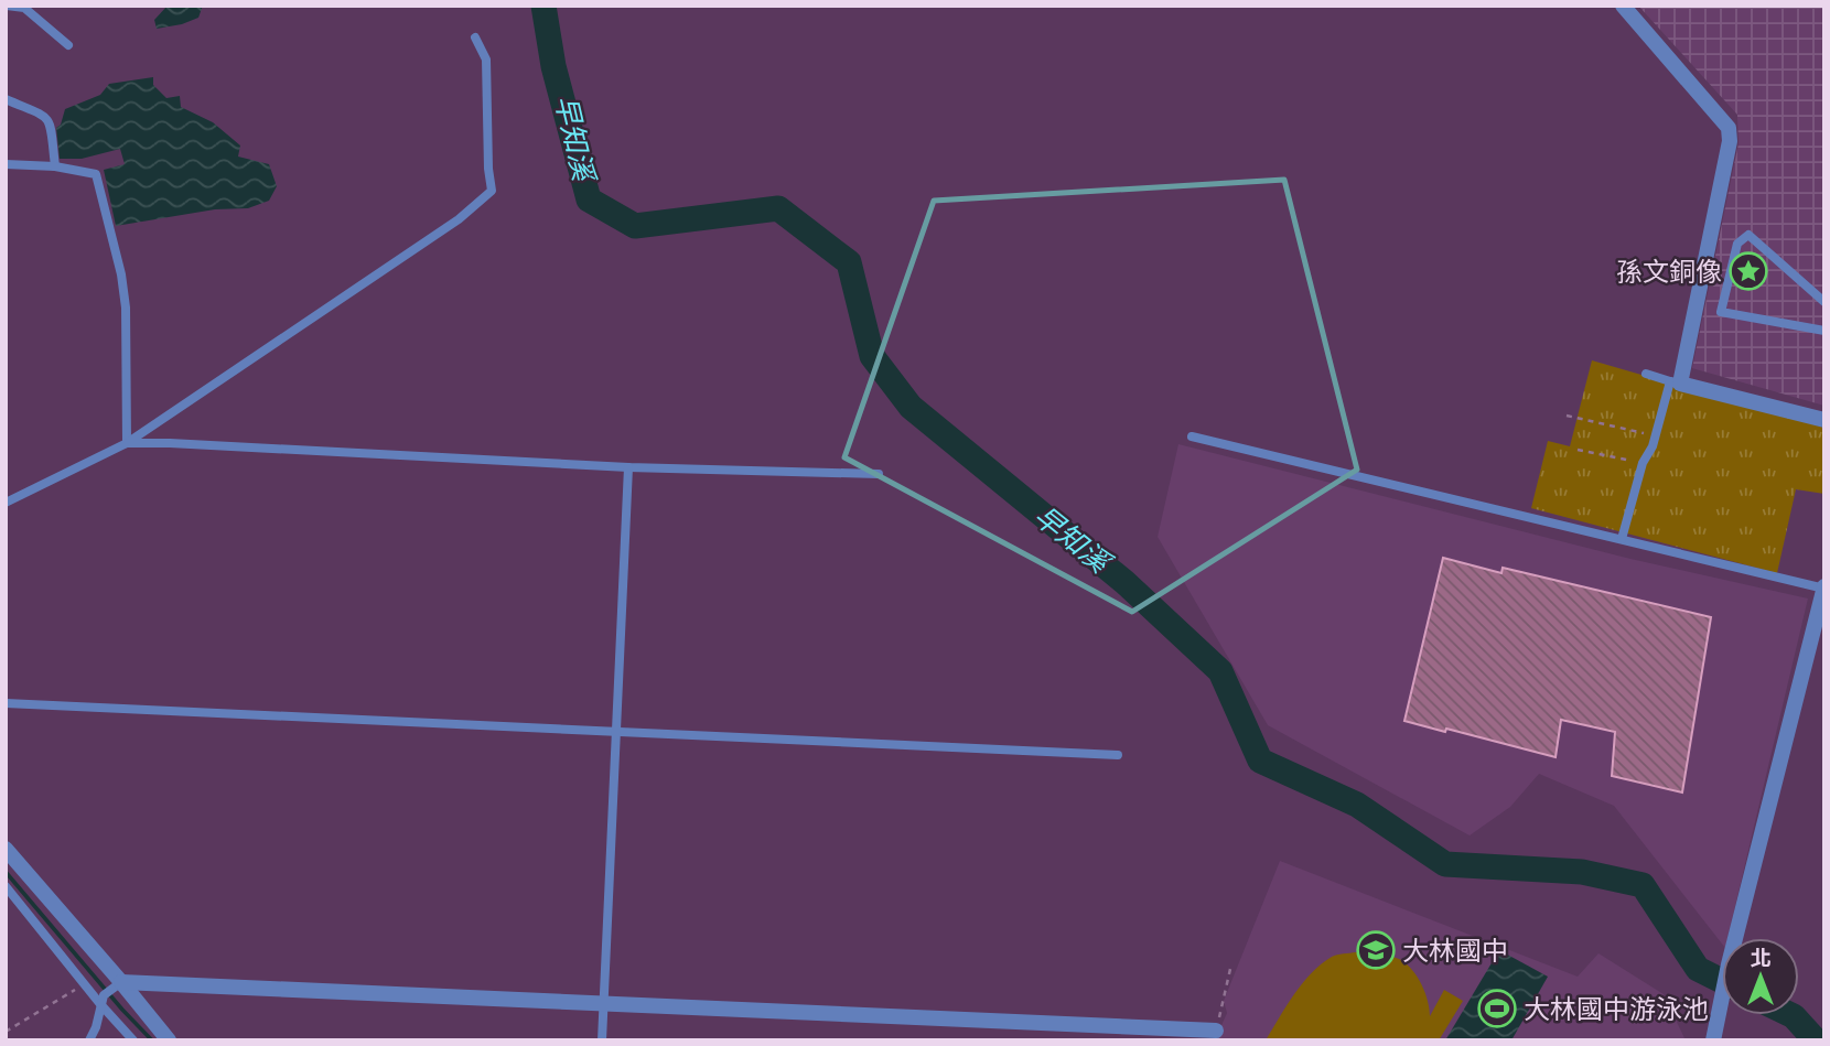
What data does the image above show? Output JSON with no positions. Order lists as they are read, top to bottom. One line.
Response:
{"water":["早知溪"],"places":{"place":["孫文銅像"],"school or university":["大林國中"],"sports":["大林國中游泳池"]},"north":"top"}
